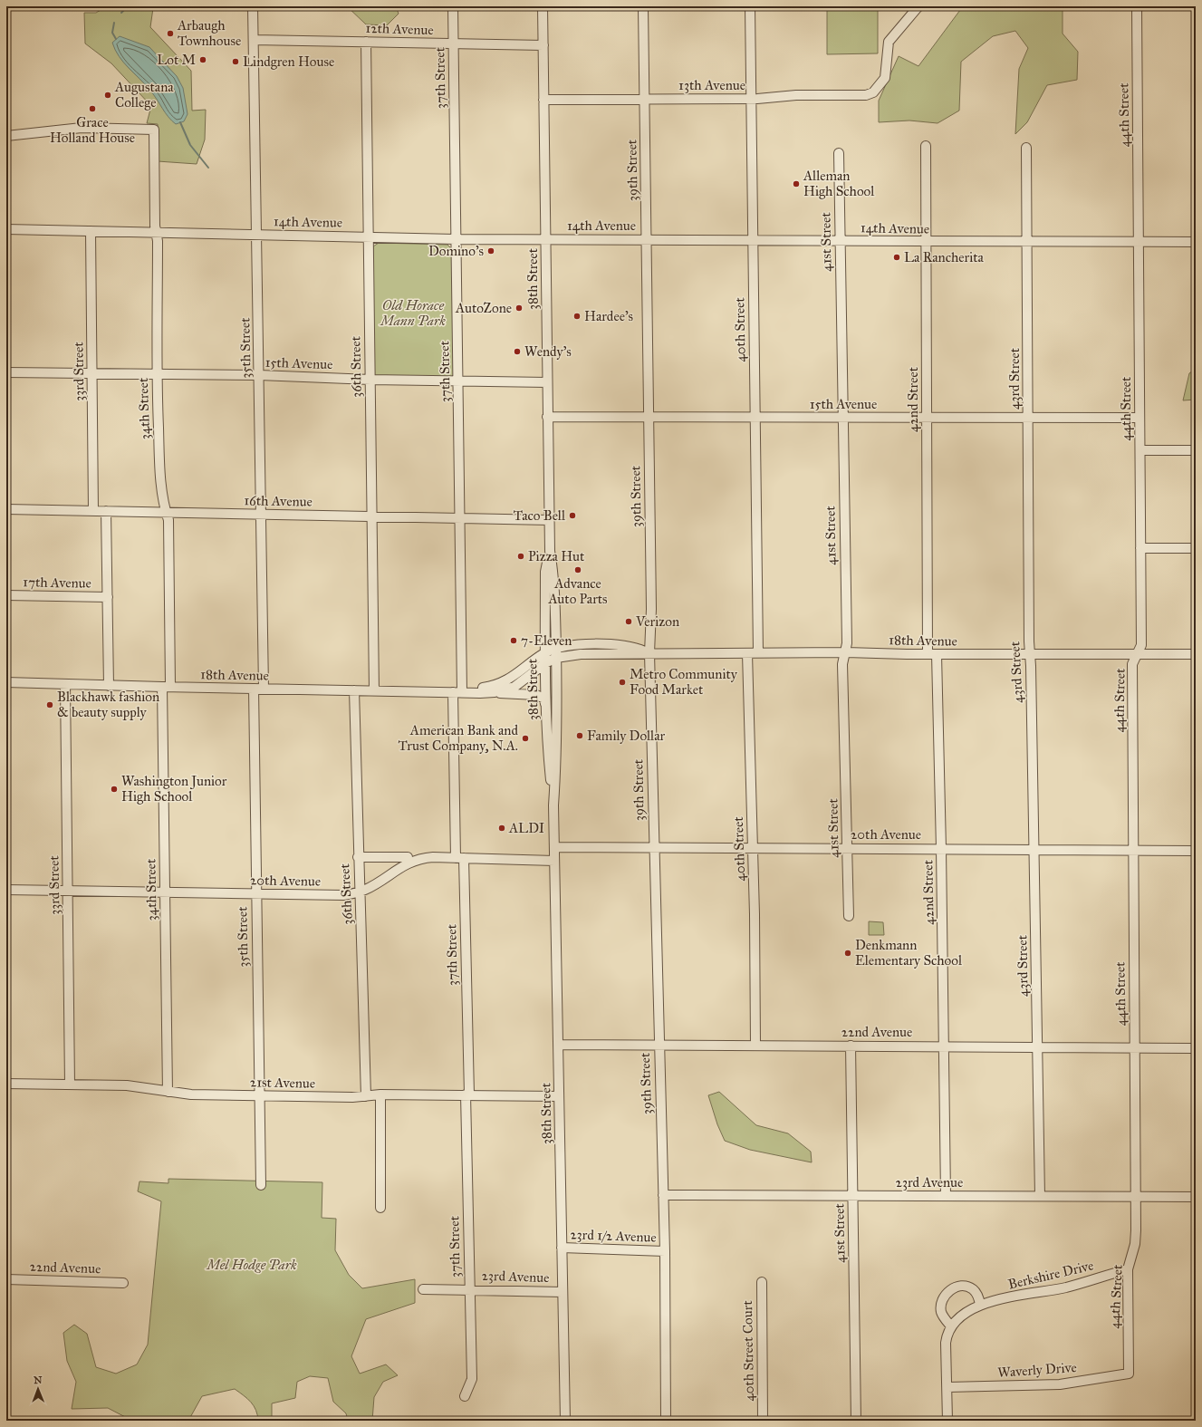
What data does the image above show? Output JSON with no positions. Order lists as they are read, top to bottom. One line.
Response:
{"streets":{"street":["12th Avenue","37th Street","13th Avenue","44th Street","39th Street","14th Avenue","41st Street","38th Street","40th Street","35th Street","15th Avenue","36th Street","33rd Street","43rd Street","42nd Street","34th Street","16th Avenue","17th Avenue","18th Avenue","20th Avenue","22nd Avenue","21st Avenue","23rd Avenue","23rd 1/2 Avenue","Berkshire Drive","40th Street Court","Waverly Drive"]},"crossings":[["12th Avenue","37th Street"],["12th Avenue","38th Street"],["12th Avenue","35th Street"],["12th Avenue","36th Street"],["37th Street","14th Avenue"],["37th Street","15th Avenue"],["37th Street","16th Avenue"],["37th Street","18th Avenue"],["37th Street","20th Avenue"],["37th Street","21st Avenue"],["37th Street","23rd Avenue"],["13th Avenue","39th Street"],["13th Avenue","38th Street"],["13th Avenue","40th Street"],["44th Street","14th Avenue"],["44th Street","15th Avenue"],["44th Street","18th Avenue"],["44th Street","20th Avenue"],["44th Street","22nd Avenue"],["44th Street","23rd Avenue"],["44th Street","Berkshire Drive"],["44th Street","Waverly Drive"],["39th Street","14th Avenue"],["39th Street","15th Avenue"],["39th Street","18th Avenue"],["39th Street","20th Avenue"],["39th Street","22nd Avenue"],["39th Street","23rd Avenue"],["39th Street","23rd 1/2 Avenue"],["14th Avenue","41st Street"],["14th Avenue","38th Street"],["14th Avenue","40th Street"],["14th Avenue","35th Street"],["14th Avenue","36th Street"],["14th Avenue","33rd Street"],["14th Avenue","43rd Street"],["14th Avenue","42nd Street"],["14th Avenue","34th Street"],["41st Street","15th Avenue"],["41st Street","18th Avenue"],["41st Street","20th Avenue"],["41st Street","22nd Avenue"],["41st Street","23rd Avenue"],["38th Street","15th Avenue"],["38th Street","16th Avenue"],["38th Street","18th Avenue"],["38th Street","20th Avenue"],["38th Street","22nd Avenue"],["38th Street","21st Avenue"],["38th Street","23rd Avenue"],["38th Street","23rd 1/2 Avenue"],["40th Street","15th Avenue"],["40th Street","18th Avenue"],["40th Street","20th Avenue"],["40th Street","22nd Avenue"],["35th Street","15th Avenue"],["35th Street","16th Avenue"],["35th Street","18th Avenue"],["35th Street","20th Avenue"],["35th Street","21st Avenue"],["15th Avenue","36th Street"],["15th Avenue","33rd Street"],["15th Avenue","43rd Street"],["15th Avenue","42nd Street"],["15th Avenue","34th Street"],["36th Street","16th Avenue"],["36th Street","18th Avenue"],["36th Street","20th Avenue"],["36th Street","21st Avenue"],["33rd Street","16th Avenue"],["33rd Street","18th Avenue"],["33rd Street","20th Avenue"],["33rd Street","21st Avenue"],["43rd Street","18th Avenue"],["43rd Street","20th Avenue"],["43rd Street","22nd Avenue"],["43rd Street","23rd Avenue"],["42nd Street","18th Avenue"],["42nd Street","20th Avenue"],["42nd Street","22nd Avenue"],["42nd Street","23rd Avenue"],["34th Street","16th Avenue"],["34th Street","18th Avenue"],["34th Street","20th Avenue"],["34th Street","21st Avenue"]],"parks":["Old Horace Mann Park","Mel Hodge Park"],"places":["Arbaugh Townhouse","Lot M","Lindgren House","Augustana College","Grace Holland House","Alleman High School","Domino's","La Rancherita","AutoZone","Hardee's","Wendy's","Taco Bell","Pizza Hut","Advance Auto Parts","Verizon","7-Eleven","Metro Community Food Market","Blackhawk fashion & beauty supply","Family Dollar","American Bank and Trust Company, N.A.","Washington Junior High School","ALDI","Denkmann Elementary School"],"north":"top"}
